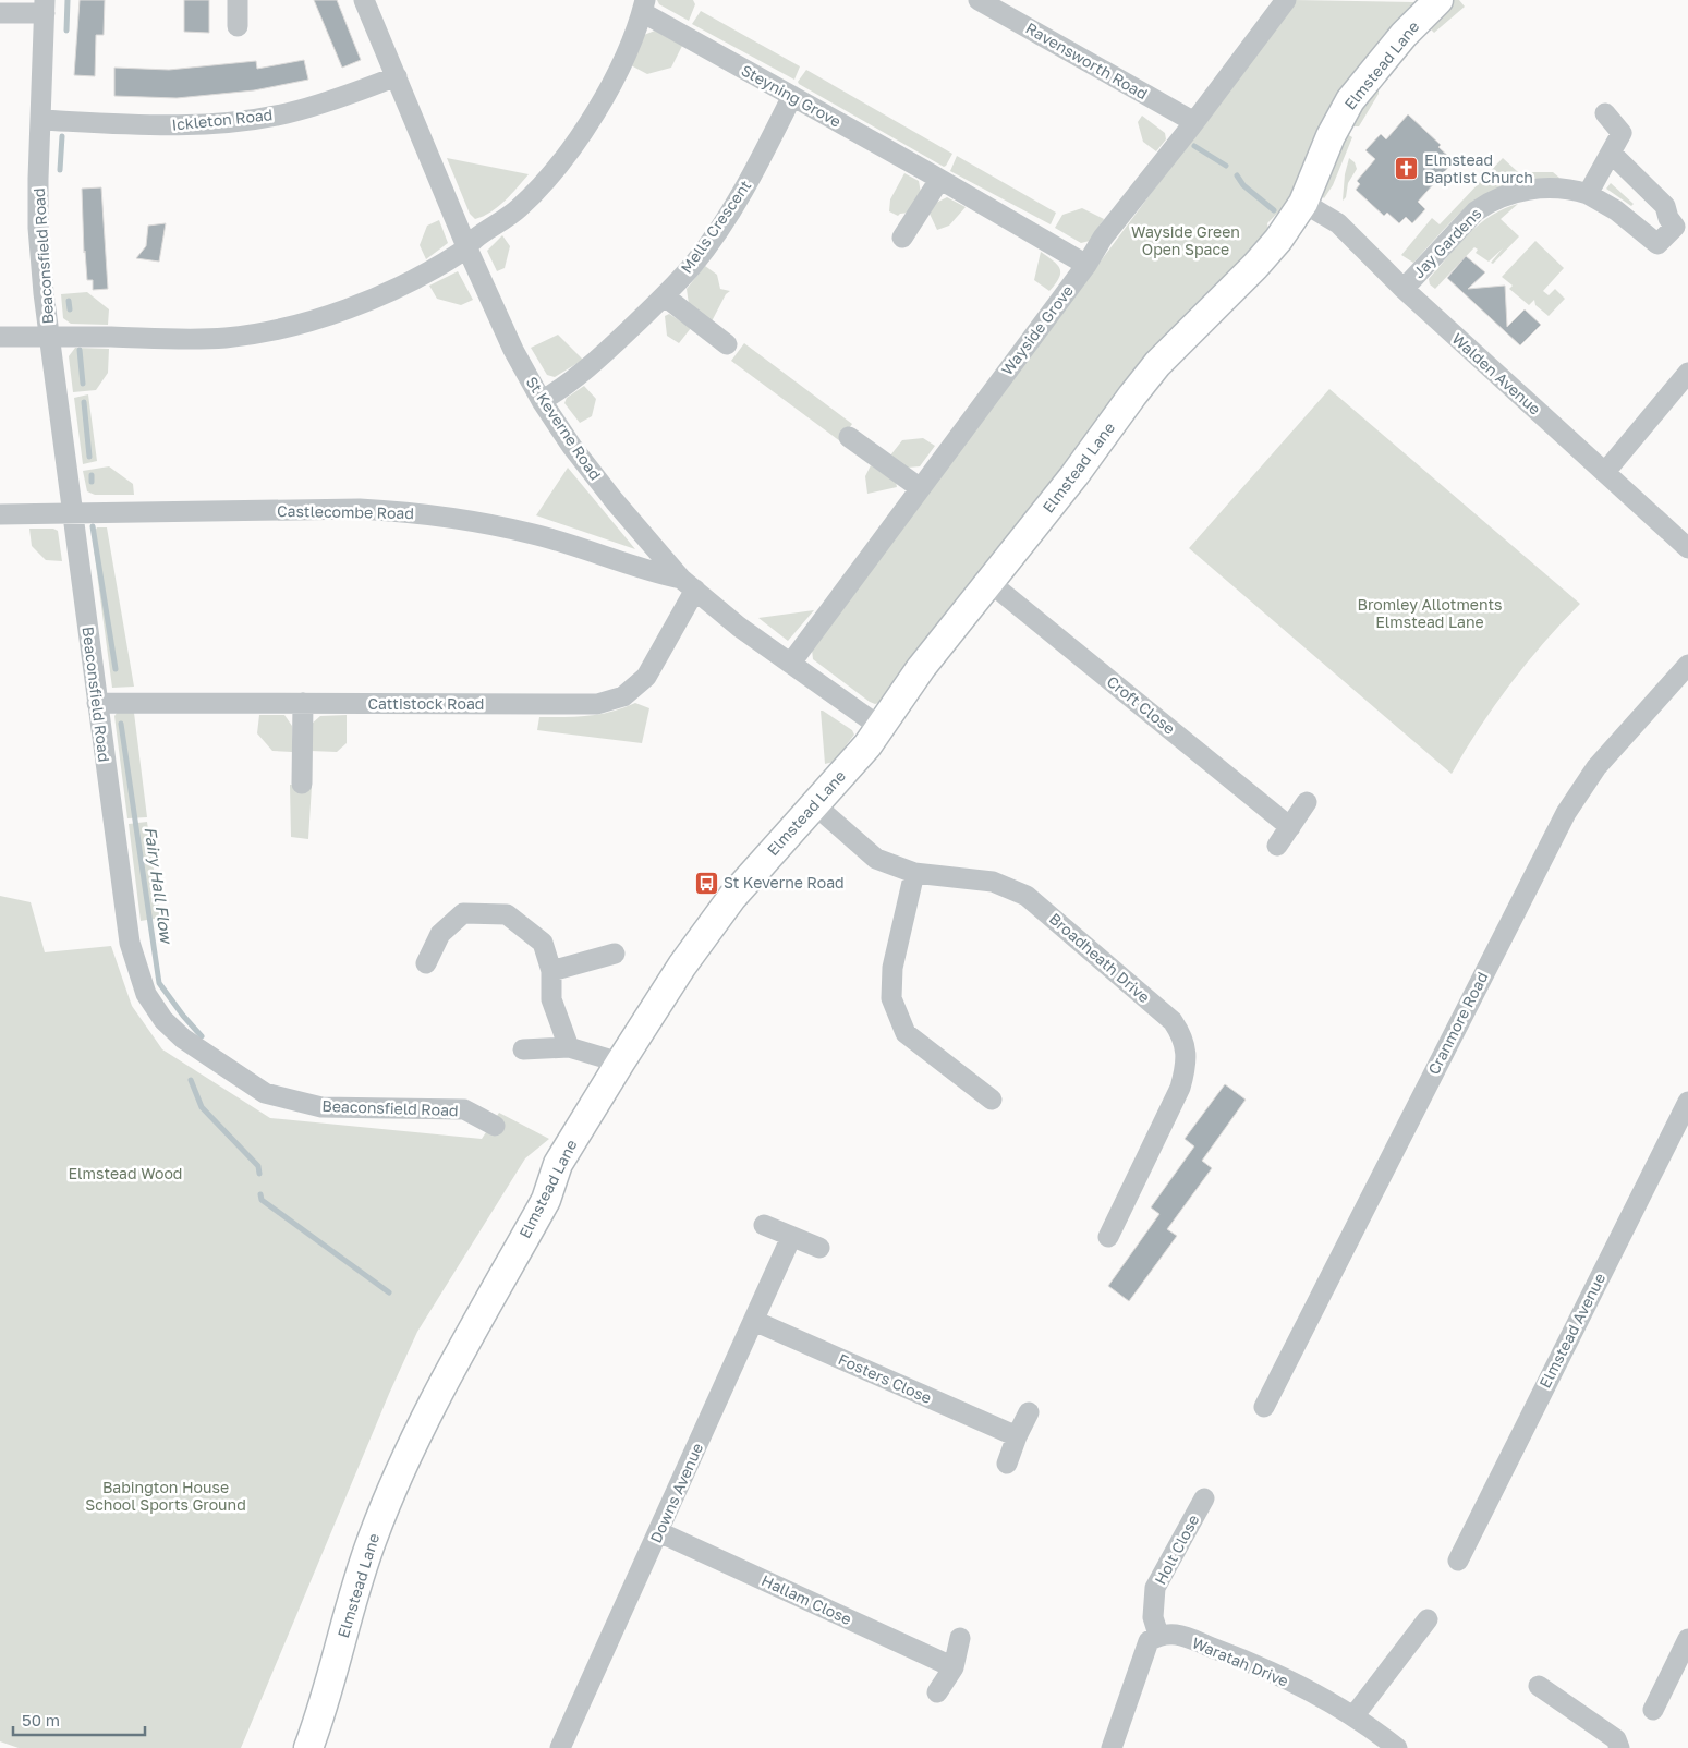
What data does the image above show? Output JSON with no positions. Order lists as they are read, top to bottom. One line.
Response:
{"streets":{"street":["Ravensworth Road","Elmstead Lane","Steyning Grove","Ickleton Road","Mells Crescent","Jay Gardens","Beaconsfield Road","Wayside Grove","Walden Avenue","St Keverne Road","Castlecombe Road","Cattistock Road","Croft Close","Broadheath Drive","Cranmore Road","Elmstead Avenue","Fosters Close","Downs Avenue","Holt Close","Hallam Close","Waratah Drive"]},"crossings":[["Ravensworth Road","Wayside Grove"],["Elmstead Lane","Walden Avenue"],["Elmstead Lane","St Keverne Road"],["Elmstead Lane","Croft Close"],["Elmstead Lane","Broadheath Drive"],["Steyning Grove","Mells Crescent"],["Steyning Grove","Wayside Grove"],["Ickleton Road","Beaconsfield Road"],["Ickleton Road","St Keverne Road"],["Mells Crescent","St Keverne Road"],["Jay Gardens","Walden Avenue"],["Beaconsfield Road","Castlecombe Road"],["Beaconsfield Road","Cattistock Road"],["Wayside Grove","St Keverne Road"],["St Keverne Road","Castlecombe Road"],["St Keverne Road","Cattistock Road"],["Castlecombe Road","Cattistock Road"],["Fosters Close","Downs Avenue"],["Downs Avenue","Hallam Close"],["Holt Close","Waratah Drive"]],"water":["Fairy Hall Flow"],"parks":["Wayside Green Open Space","Bromley Allotments Elmstead Lane","Elmstead Wood","Babington House School Sports Ground"],"places":{"church":["Elmstead Baptist Church"],"bus stop":["St Keverne Road"]},"scale_bar":"50 m"}
